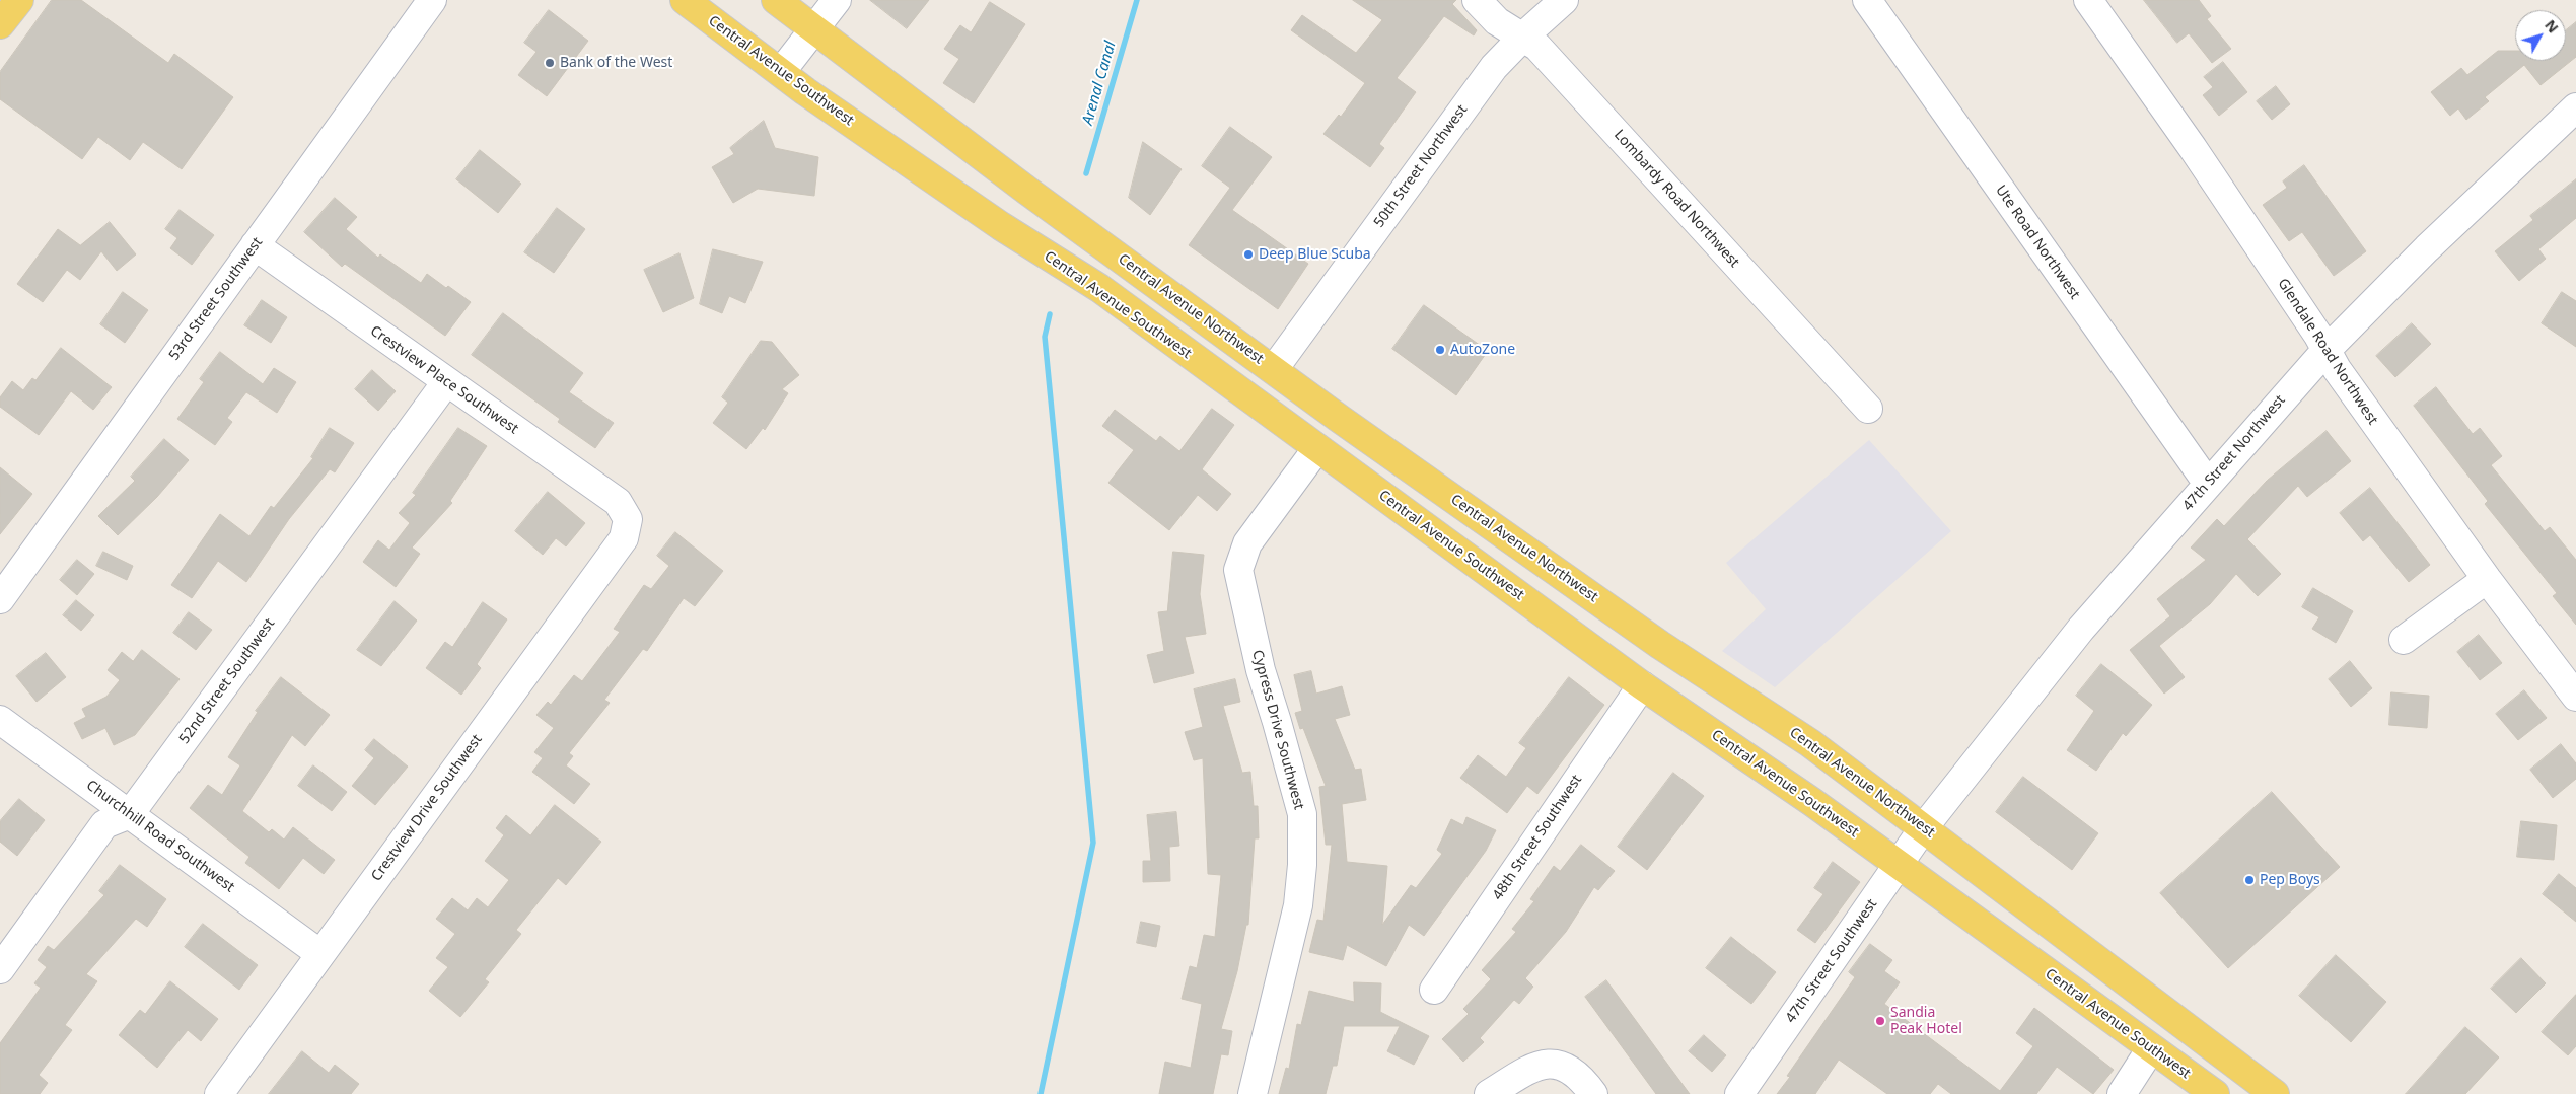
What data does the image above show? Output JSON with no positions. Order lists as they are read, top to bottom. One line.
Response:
{"streets":{"main road":["Central Avenue Southwest","Central Avenue Northwest"],"street":["50th Street Northwest","Lombardy Road Northwest","Ute Road Northwest","53rd Street Southwest","Glendale Road Northwest","Crestview Place Southwest","47th Street Northwest","52nd Street Southwest","Cypress Drive Southwest","Crestview Drive Southwest","Churchhill Road Southwest","48th Street Southwest","47th Street Southwest"]},"crossings":[["Central Avenue Southwest","Cypress Drive Southwest"],["Central Avenue Southwest","48th Street Southwest"],["Central Avenue Southwest","47th Street Southwest"],["50th Street Northwest","Lombardy Road Northwest"],["50th Street Northwest","Central Avenue Northwest"],["Ute Road Northwest","47th Street Northwest"],["53rd Street Southwest","Crestview Place Southwest"],["Central Avenue Northwest","47th Street Northwest"],["Central Avenue Northwest","47th Street Southwest"],["Glendale Road Northwest","47th Street Northwest"],["Crestview Place Southwest","52nd Street Southwest"],["Crestview Place Southwest","Crestview Drive Southwest"],["47th Street Northwest","47th Street Southwest"],["52nd Street Southwest","Churchhill Road Southwest"],["Crestview Drive Southwest","Churchhill Road Southwest"]],"water":["Arenal Canal"],"places":["Bank of the West","Deep Blue Scuba","AutoZone","Pep Boys","Sandia Peak Hotel"],"north":"top right"}
